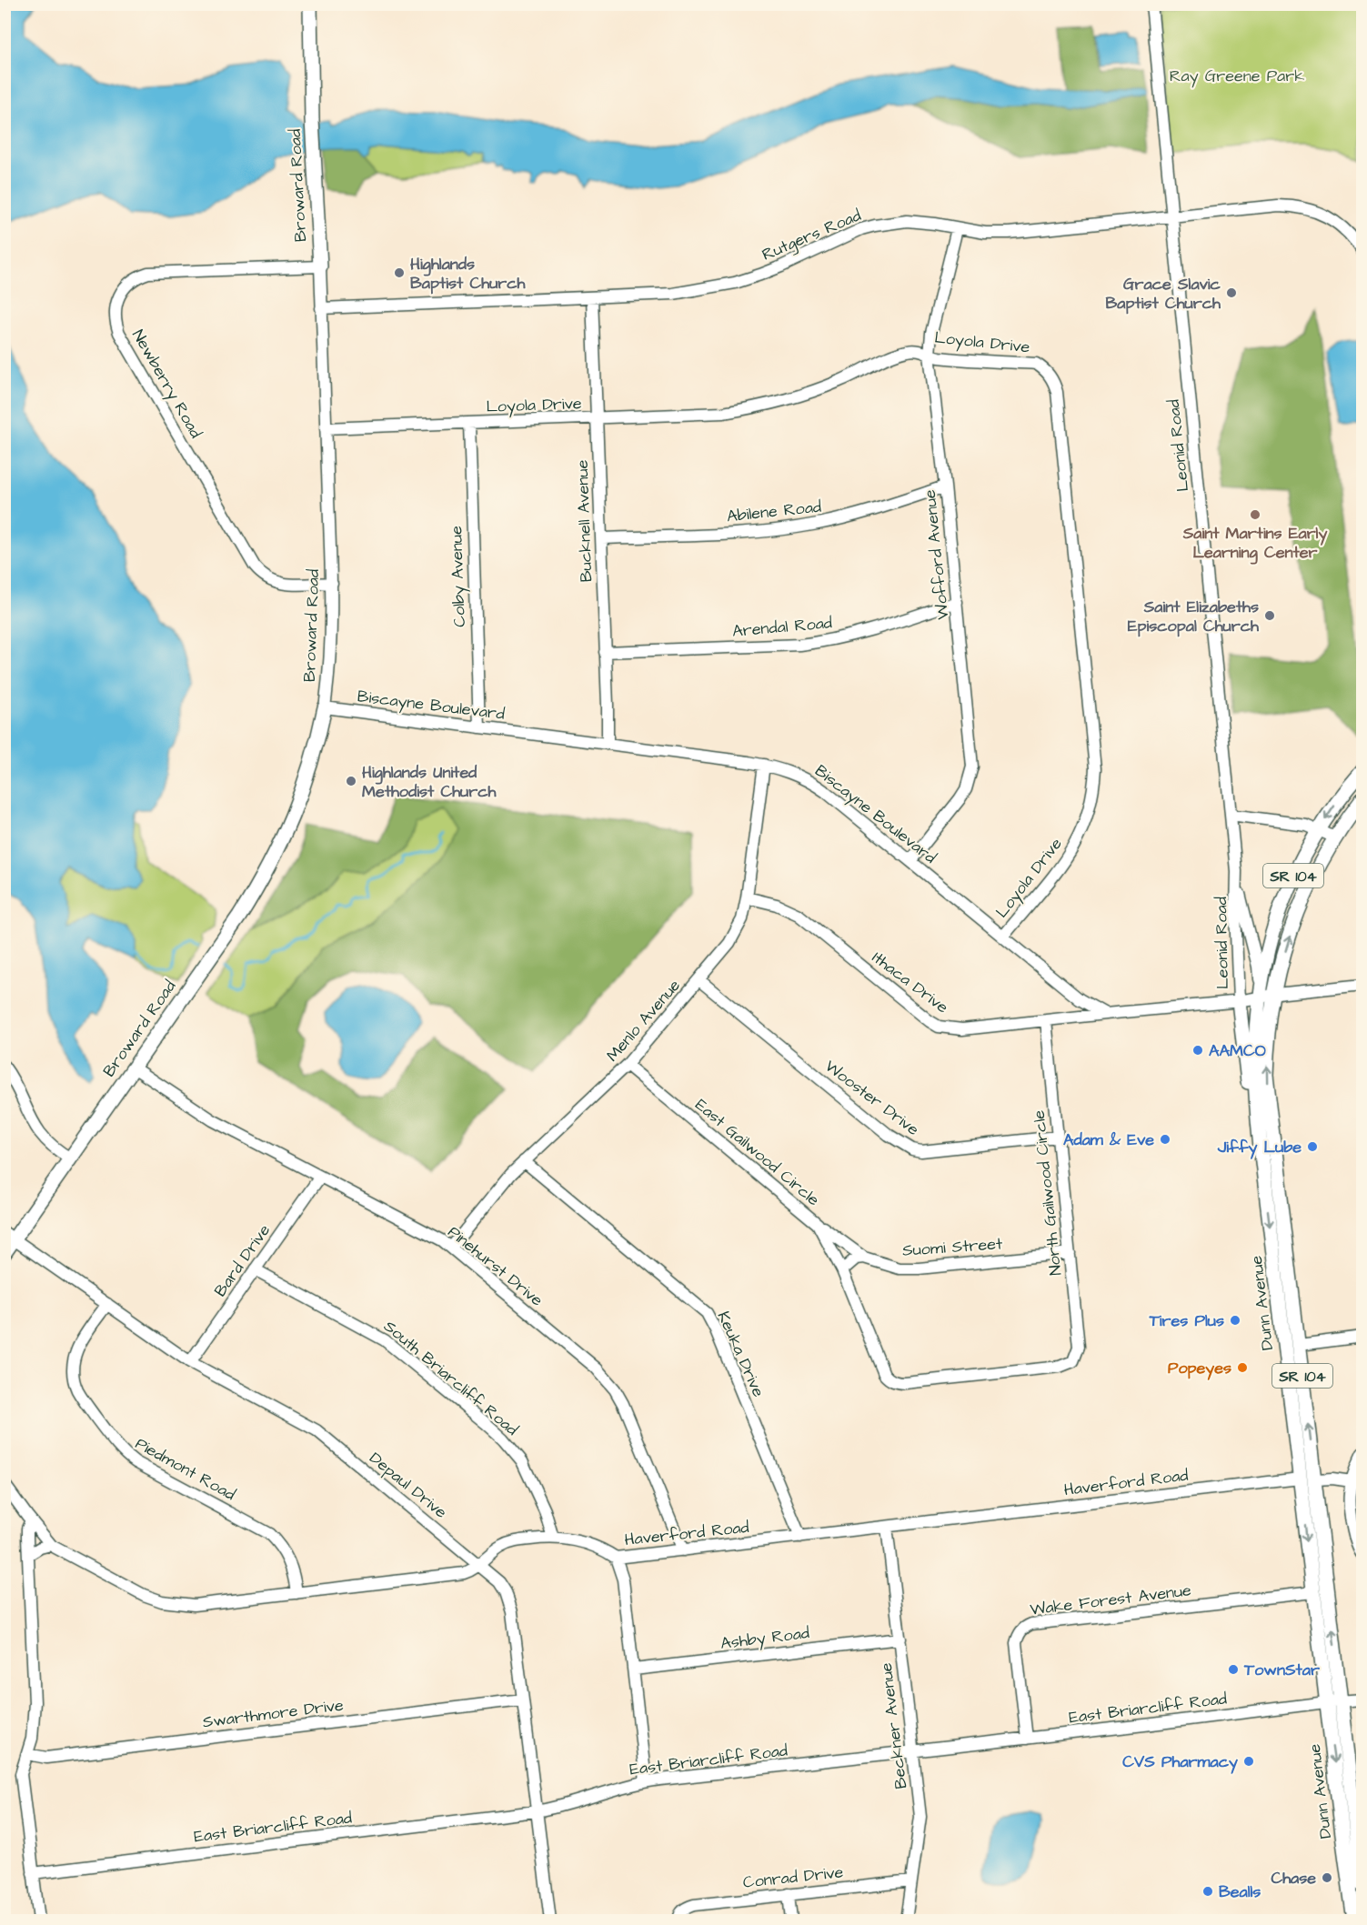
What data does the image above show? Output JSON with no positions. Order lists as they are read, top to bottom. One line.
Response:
{"streets":{"main road":["Broward Road","SR 104","Dunn Avenue"],"street":["Rutgers Road","Loyola Drive","Newberry Road","Leonid Road","Abilene Road","Bucknell Avenue","Wofford Avenue","Colby Avenue","Arendal Road","Biscayne Boulevard","Ithaca Drive","Menlo Avenue","Wooster Drive","East Gailwood Circle","North Gailwood Circle","Suomi Street","Bard Drive","Pinehurst Drive","Keuka Drive","South Briarcliff Road","Piedmont Road","Haverford Road","Depaul Drive","Wake Forest Avenue","Ashby Road","East Briarcliff Road","Swarthmore Drive","Beckner Avenue","Conrad Drive"]},"crossings":[["Broward Road","Rutgers Road"],["Broward Road","Loyola Drive"],["Broward Road","Newberry Road"],["Broward Road","Biscayne Boulevard"],["Broward Road","Pinehurst Drive"],["Broward Road","Depaul Drive"],["Rutgers Road","Leonid Road"],["Rutgers Road","Bucknell Avenue"],["Rutgers Road","Wofford Avenue"],["Loyola Drive","Bucknell Avenue"],["Loyola Drive","Wofford Avenue"],["Loyola Drive","Colby Avenue"],["Loyola Drive","Biscayne Boulevard"],["Leonid Road","Dunn Avenue"],["Abilene Road","Bucknell Avenue"],["Abilene Road","Wofford Avenue"],["Bucknell Avenue","Arendal Road"],["Bucknell Avenue","Biscayne Boulevard"],["Wofford Avenue","Arendal Road"],["Wofford Avenue","Biscayne Boulevard"],["Colby Avenue","Biscayne Boulevard"],["Biscayne Boulevard","Ithaca Drive"],["Biscayne Boulevard","Menlo Avenue"],["Ithaca Drive","Menlo Avenue"],["Ithaca Drive","North Gailwood Circle"],["Menlo Avenue","Wooster Drive"],["Menlo Avenue","East Gailwood Circle"],["Menlo Avenue","Pinehurst Drive"],["Menlo Avenue","Keuka Drive"],["Wooster Drive","North Gailwood Circle"],["East Gailwood Circle","North Gailwood Circle"],["East Gailwood Circle","Suomi Street"],["North Gailwood Circle","Suomi Street"],["Bard Drive","Pinehurst Drive"],["Bard Drive","South Briarcliff Road"],["Bard Drive","Depaul Drive"],["Pinehurst Drive","Haverford Road"],["Dunn Avenue","Haverford Road"],["Dunn Avenue","Wake Forest Avenue"],["Dunn Avenue","East Briarcliff Road"],["Keuka Drive","Haverford Road"],["South Briarcliff Road","Haverford Road"],["Piedmont Road","Haverford Road"],["Piedmont Road","Depaul Drive"],["Haverford Road","Depaul Drive"],["Haverford Road","Beckner Avenue"],["Depaul Drive","East Briarcliff Road"],["Depaul Drive","Swarthmore Drive"],["Wake Forest Avenue","East Briarcliff Road"],["Ashby Road","Beckner Avenue"],["East Briarcliff Road","Beckner Avenue"],["Beckner Avenue","Conrad Drive"]],"parks":["Ray Greene Park"],"places":["Highlands Baptist Church","Grace Slavic Baptist Church","Saint Martins Early Learning Center","Saint Elizabeths Episcopal Church","Highlands United Methodist Church","AAMCO","Adam & Eve","Jiffy Lube","Tires Plus","Popeyes","TownStar","CVS Pharmacy","Chase","Bealls"]}
